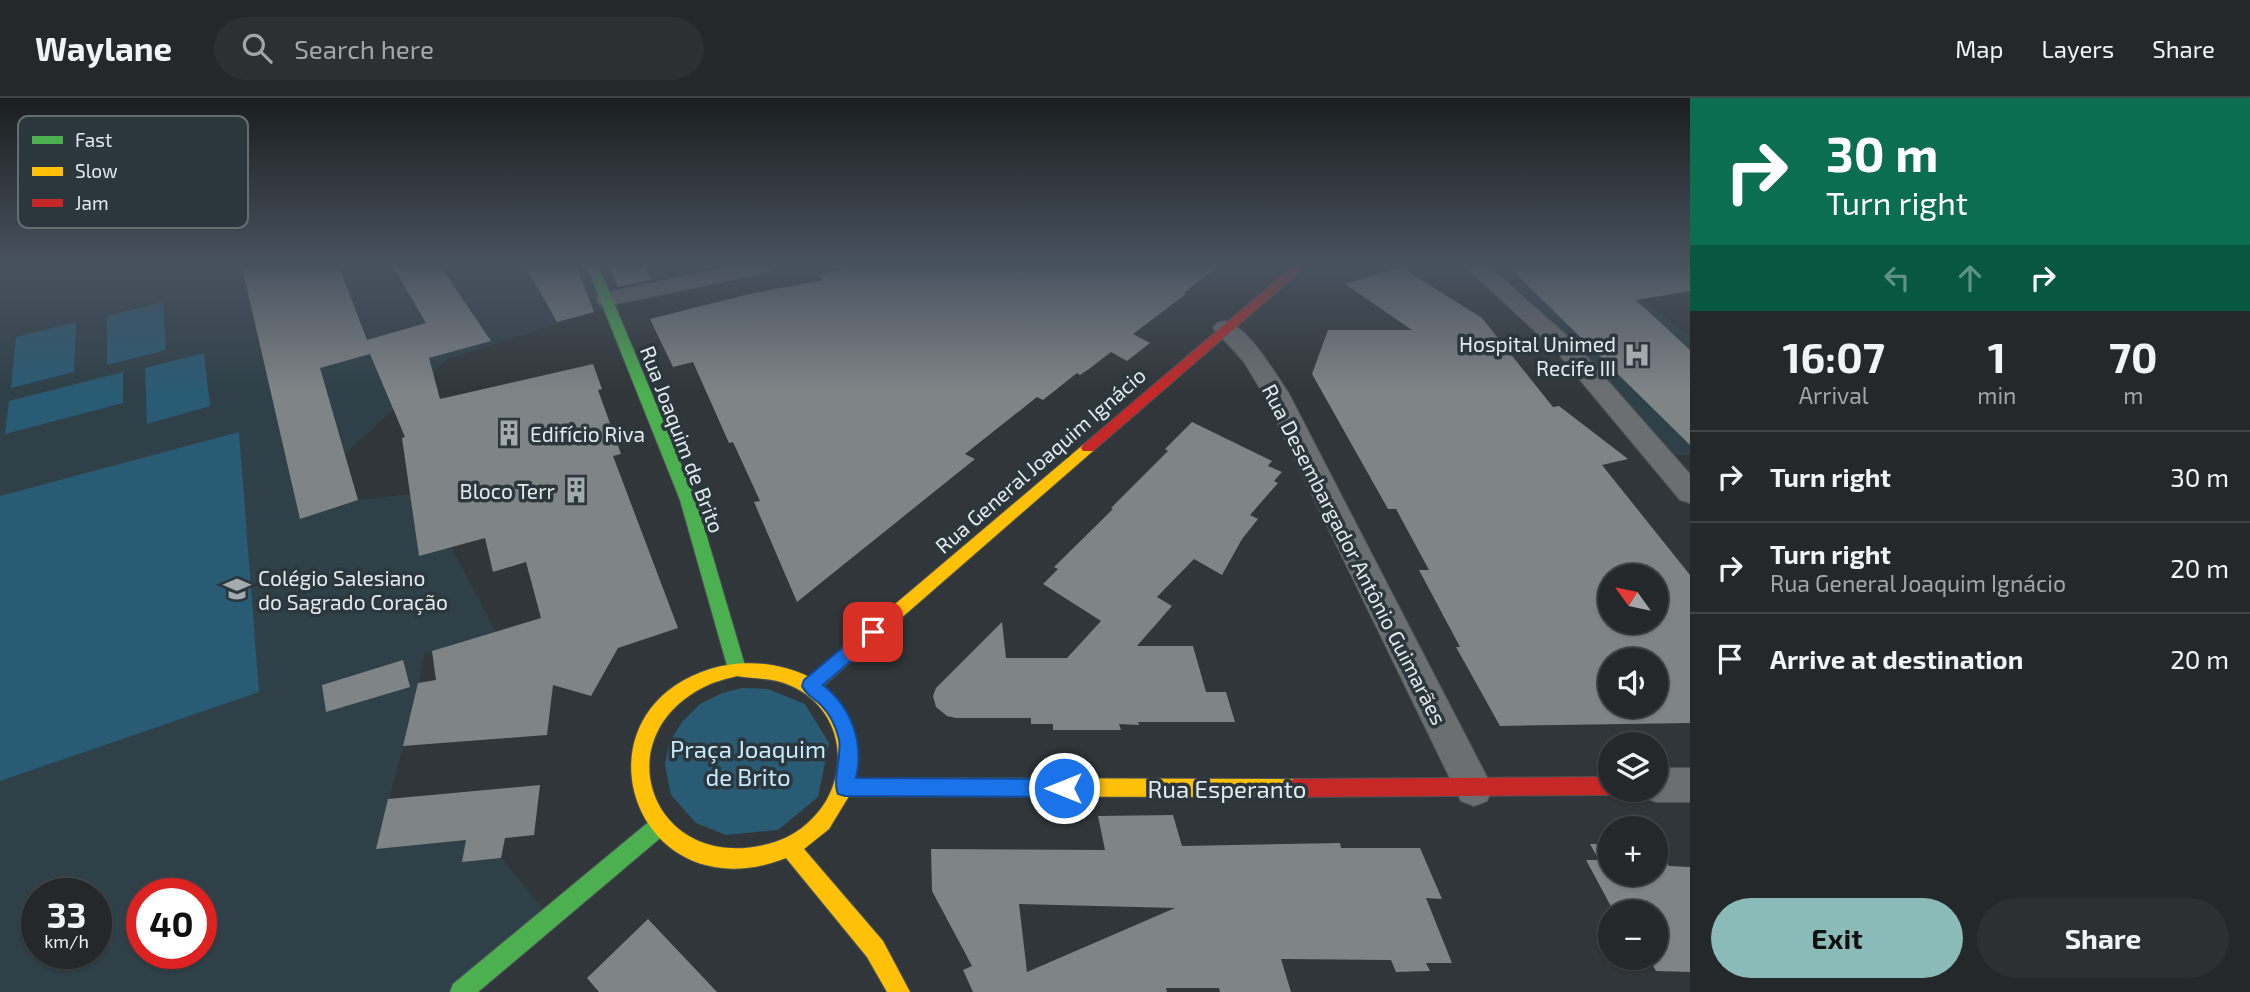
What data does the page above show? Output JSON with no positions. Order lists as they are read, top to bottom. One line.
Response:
{"streets":{"street":["Rua Joaquim de Brito","Rua General Joaquim Ignácio","Rua Desembargador Antônio Guimarães","Rua Esperanto"]},"crossings":[["Rua Joaquim de Brito","Rua General Joaquim Ignácio"],["Rua Joaquim de Brito","Rua Esperanto"],["Rua General Joaquim Ignácio","Rua Desembargador Antônio Guimarães"],["Rua General Joaquim Ignácio","Rua Esperanto"],["Rua Desembargador Antônio Guimarães","Rua Esperanto"]],"parks":["Praça Joaquim de Brito"],"places":{"hospital":["Hospital Unimed Recife III"],"building":["Edifício Riva","Bloco Terr"],"school or university":["Colégio Salesiano do Sagrado Coração"]},"legend":["Fast","Slow","Jam"],"north":"top left","page":{"header":"Waylane","search":"Search here","nav":["Map","Layers","Share"],"turn":["30 m","Turn right"],"eta":["16:07","Arrival","1","min","70","m"],"list":[{"name":"Turn right","value":"30 m"},{"name":"Turn right","note":"Rua General Joaquim Ignácio","value":"20 m"},{"name":"Arrive at destination","value":"20 m"}],"map_buttons":["+","−"],"speed":"33 km/h","limit":"40","buttons":["Exit","Share"]}}
